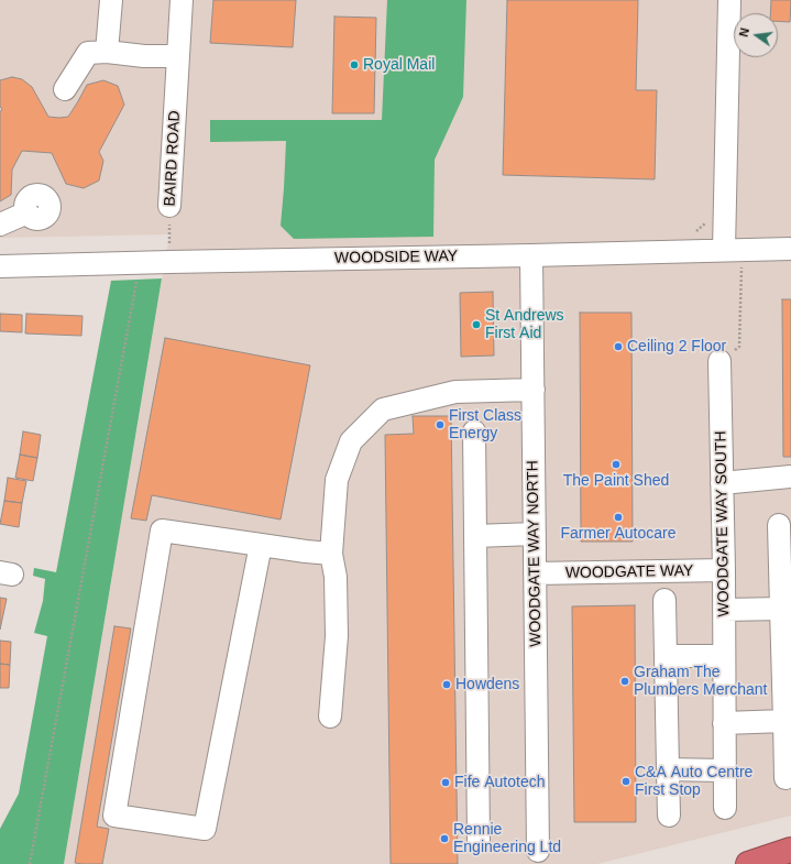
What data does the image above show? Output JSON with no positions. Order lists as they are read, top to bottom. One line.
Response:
{"streets":{"street":["BAIRD ROAD","WOODSIDE WAY","WOODGATE WAY SOUTH","WOODGATE WAY NORTH","WOODGATE WAY"]},"crossings":[["BAIRD ROAD","WOODSIDE WAY"],["WOODSIDE WAY","WOODGATE WAY NORTH"],["WOODGATE WAY SOUTH","WOODGATE WAY"],["WOODGATE WAY NORTH","WOODGATE WAY"]],"places":["Royal Mail","St Andrews First Aid","Ceiling 2 Floor","First Class Energy","The Paint Shed","Farmer Autocare","Graham The Plumbers Merchant","Howdens","C&A Auto Centre First Stop","Fife Autotech","Rennie Engineering Ltd"],"north":"left"}
